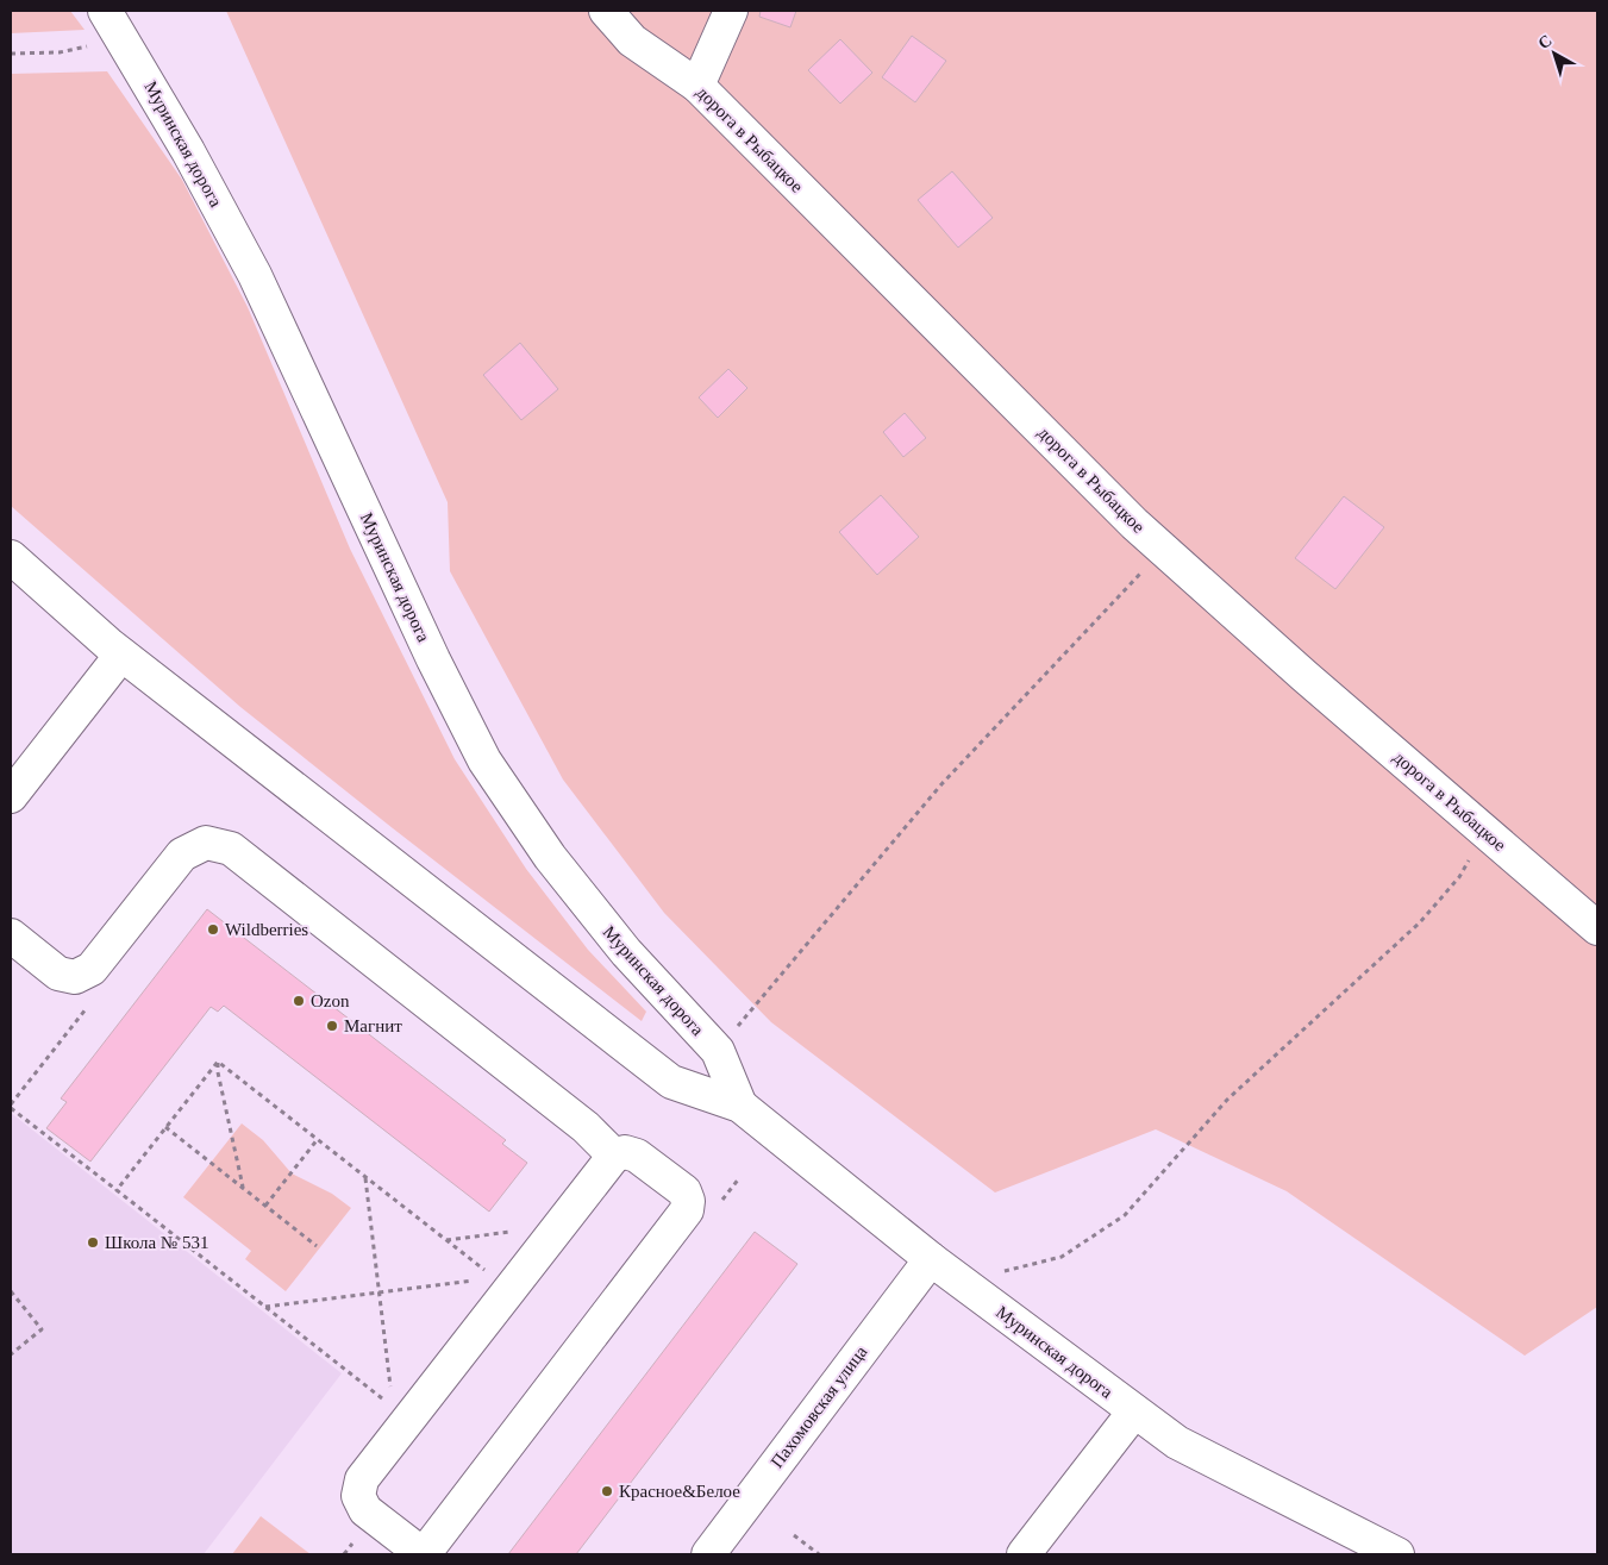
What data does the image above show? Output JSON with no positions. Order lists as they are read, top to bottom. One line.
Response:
{"streets":{"street":["дорога в Рыбацкое","Муринская дорога","Пахомовская улица"]},"crossings":[["Муринская дорога","Пахомовская улица"]],"places":["Wildberries","Ozon","Магнит","Школа № 531","Красное&Белое"],"north":"top left"}
